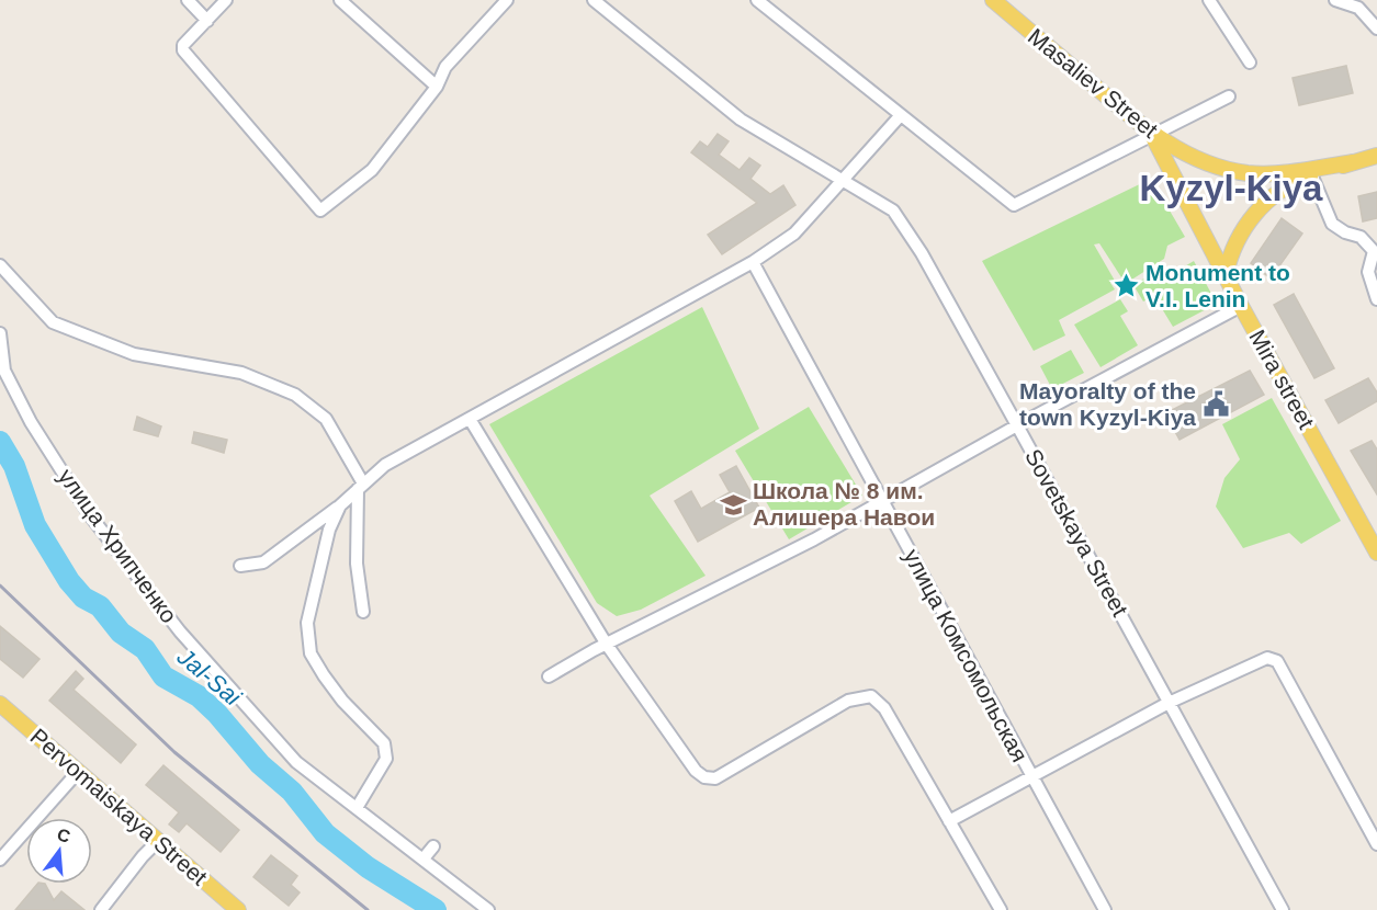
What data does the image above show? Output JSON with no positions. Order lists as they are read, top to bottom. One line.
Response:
{"streets":{"main road":["Masaliev Street","Mira street","Pervomaiskaya Street"],"street":["Sovetskaya Street","улица Хрипченко","улица Комсомольская"]},"crossings":[["Masaliev Street","Mira street"]],"districts":["Kyzyl-Kiya"],"water":["Jal-Sai"],"places":{"place":["Monument to V.I. Lenin"],"public building":["Мayoralty of the town Kyzyl-Kiya"],"school or university":["Школа № 8 им. Алишера Навои"]},"north":"top"}
